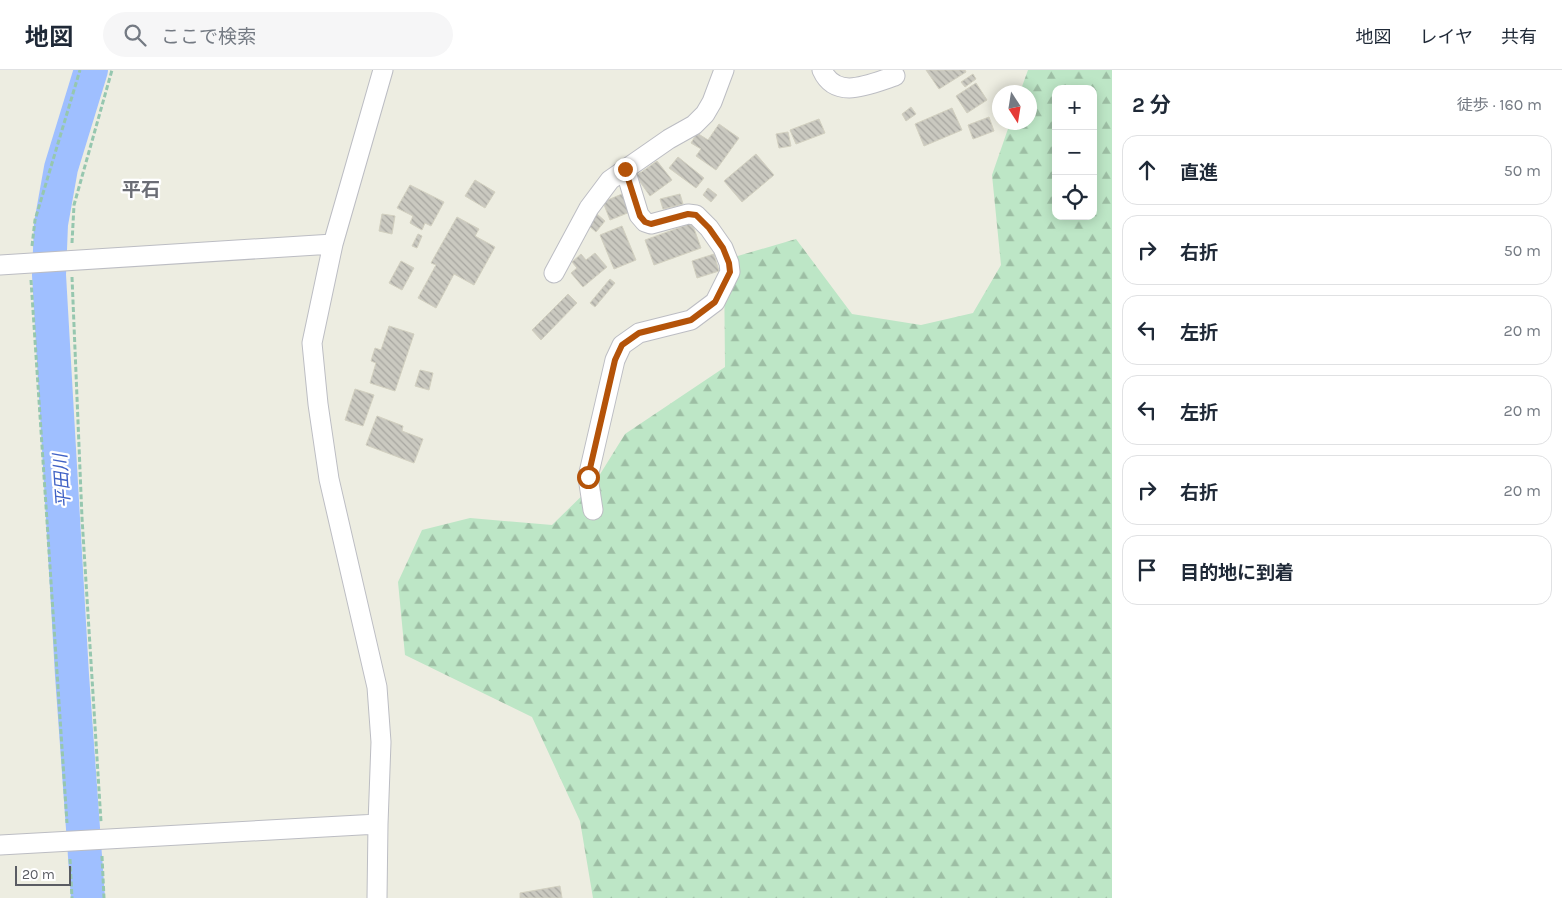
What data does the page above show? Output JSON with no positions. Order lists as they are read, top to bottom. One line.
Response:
{"districts":["平石"],"water":["平田川"],"scale_bar":"20 m","north":"bottom","page":{"header":"地図","search":"ここで検索","nav":["地図","レイヤ","共有"],"heading":["2 分","徒歩 · 160 m"],"map_buttons":["+","−"],"list":[["直進","50 m"],["右折","50 m"],["左折","20 m"],["左折","20 m"],["右折","20 m"],"目的地に到着"],"scale":"20 m"}}
